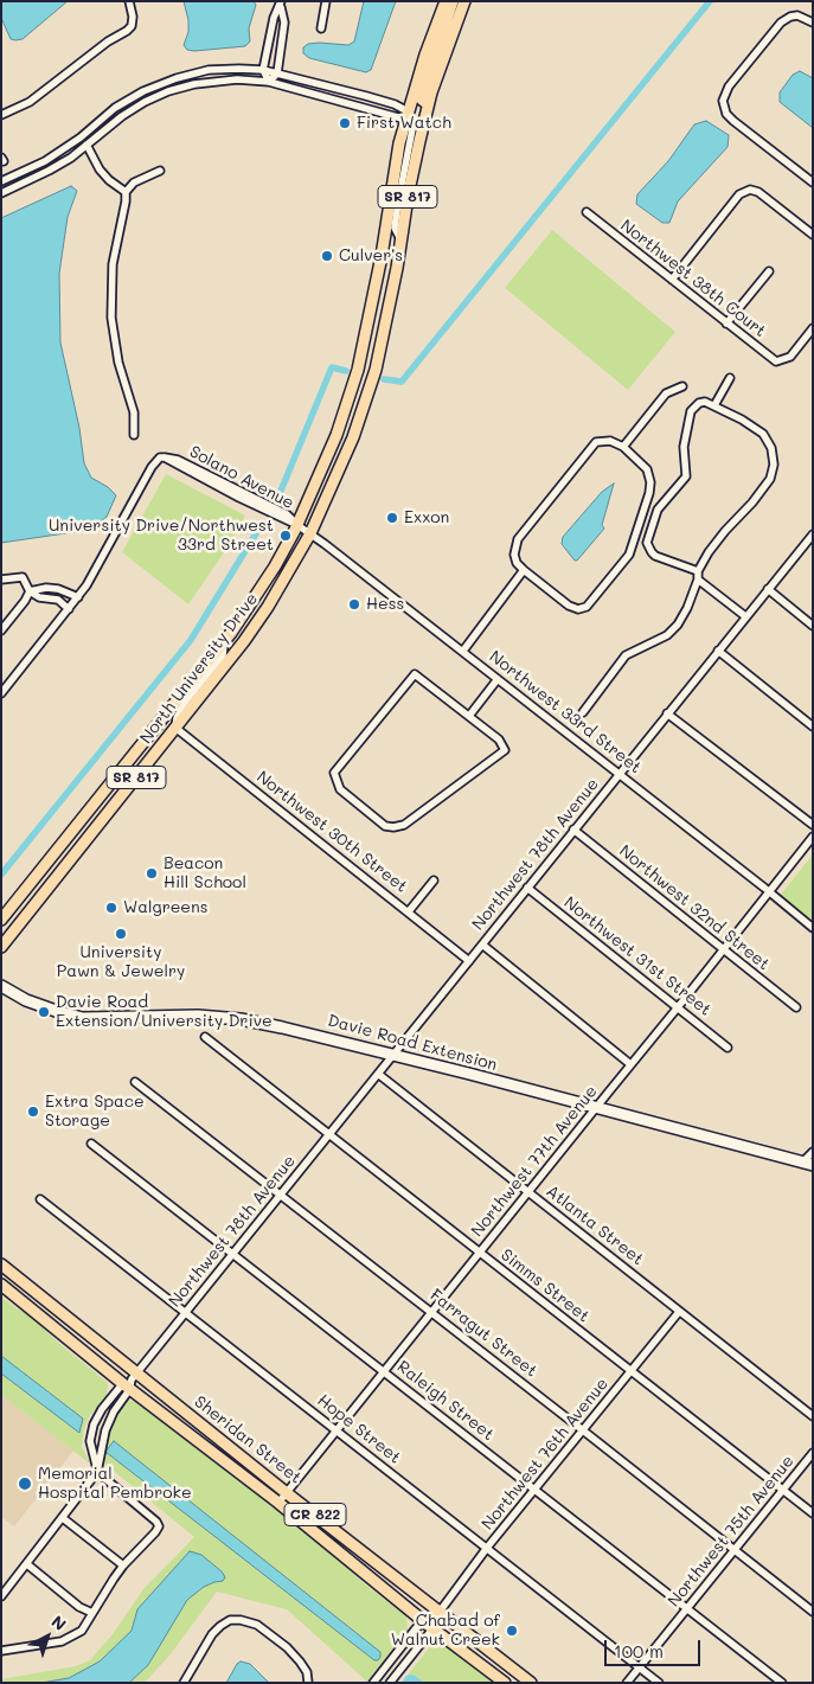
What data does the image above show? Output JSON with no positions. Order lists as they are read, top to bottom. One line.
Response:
{"streets":{"main road":["SR 817","North University Drive","Davie Road Extension","Sheridan Street","CR 822"],"street":["Northwest 38th Court","Solano Avenue","Northwest 33rd Street","Northwest 30th Street","Northwest 78th Avenue","Northwest 32nd Street","Northwest 31st Street","Northwest 77th Avenue","Atlanta Street","Simms Street","Farragut Street","Raleigh Street","Hope Street","Northwest 76th Avenue","Northwest 75th Avenue"]},"crossings":[["Solano Avenue","North University Drive"],["Solano Avenue","Northwest 33rd Street"],["North University Drive","Northwest 33rd Street"],["North University Drive","Northwest 30th Street"],["Northwest 33rd Street","Northwest 78th Avenue"],["Northwest 33rd Street","Northwest 77th Avenue"],["Northwest 30th Street","Northwest 78th Avenue"],["Northwest 78th Avenue","Northwest 32nd Street"],["Northwest 78th Avenue","Northwest 31st Street"],["Northwest 78th Avenue","Davie Road Extension"],["Northwest 78th Avenue","Atlanta Street"],["Northwest 78th Avenue","Simms Street"],["Northwest 78th Avenue","Farragut Street"],["Northwest 78th Avenue","Raleigh Street"],["Northwest 78th Avenue","Hope Street"],["Northwest 78th Avenue","Sheridan Street"],["Northwest 32nd Street","Northwest 77th Avenue"],["Northwest 31st Street","Northwest 77th Avenue"],["Davie Road Extension","Northwest 77th Avenue"],["Northwest 77th Avenue","Atlanta Street"],["Northwest 77th Avenue","Simms Street"],["Northwest 77th Avenue","Farragut Street"],["Northwest 77th Avenue","Raleigh Street"],["Northwest 77th Avenue","Hope Street"],["Northwest 77th Avenue","Sheridan Street"],["Atlanta Street","Northwest 76th Avenue"],["Simms Street","Northwest 76th Avenue"],["Simms Street","Northwest 75th Avenue"],["Farragut Street","Northwest 76th Avenue"],["Farragut Street","Northwest 75th Avenue"],["Raleigh Street","Northwest 76th Avenue"],["Raleigh Street","Northwest 75th Avenue"],["Hope Street","Northwest 76th Avenue"],["Hope Street","Northwest 75th Avenue"],["Sheridan Street","Northwest 76th Avenue"]],"places":["First Watch","Culver's","Exxon","University Drive/Northwest 33rd Street","Hess","Beacon Hill School","Walgreens","University Pawn & Jewelry","Davie Road Extension/University Drive","Extra Space Storage","Memorial Hospital Pembroke","Chabad of Walnut Creek"],"scale_bar":"100 m","north":"top right"}
